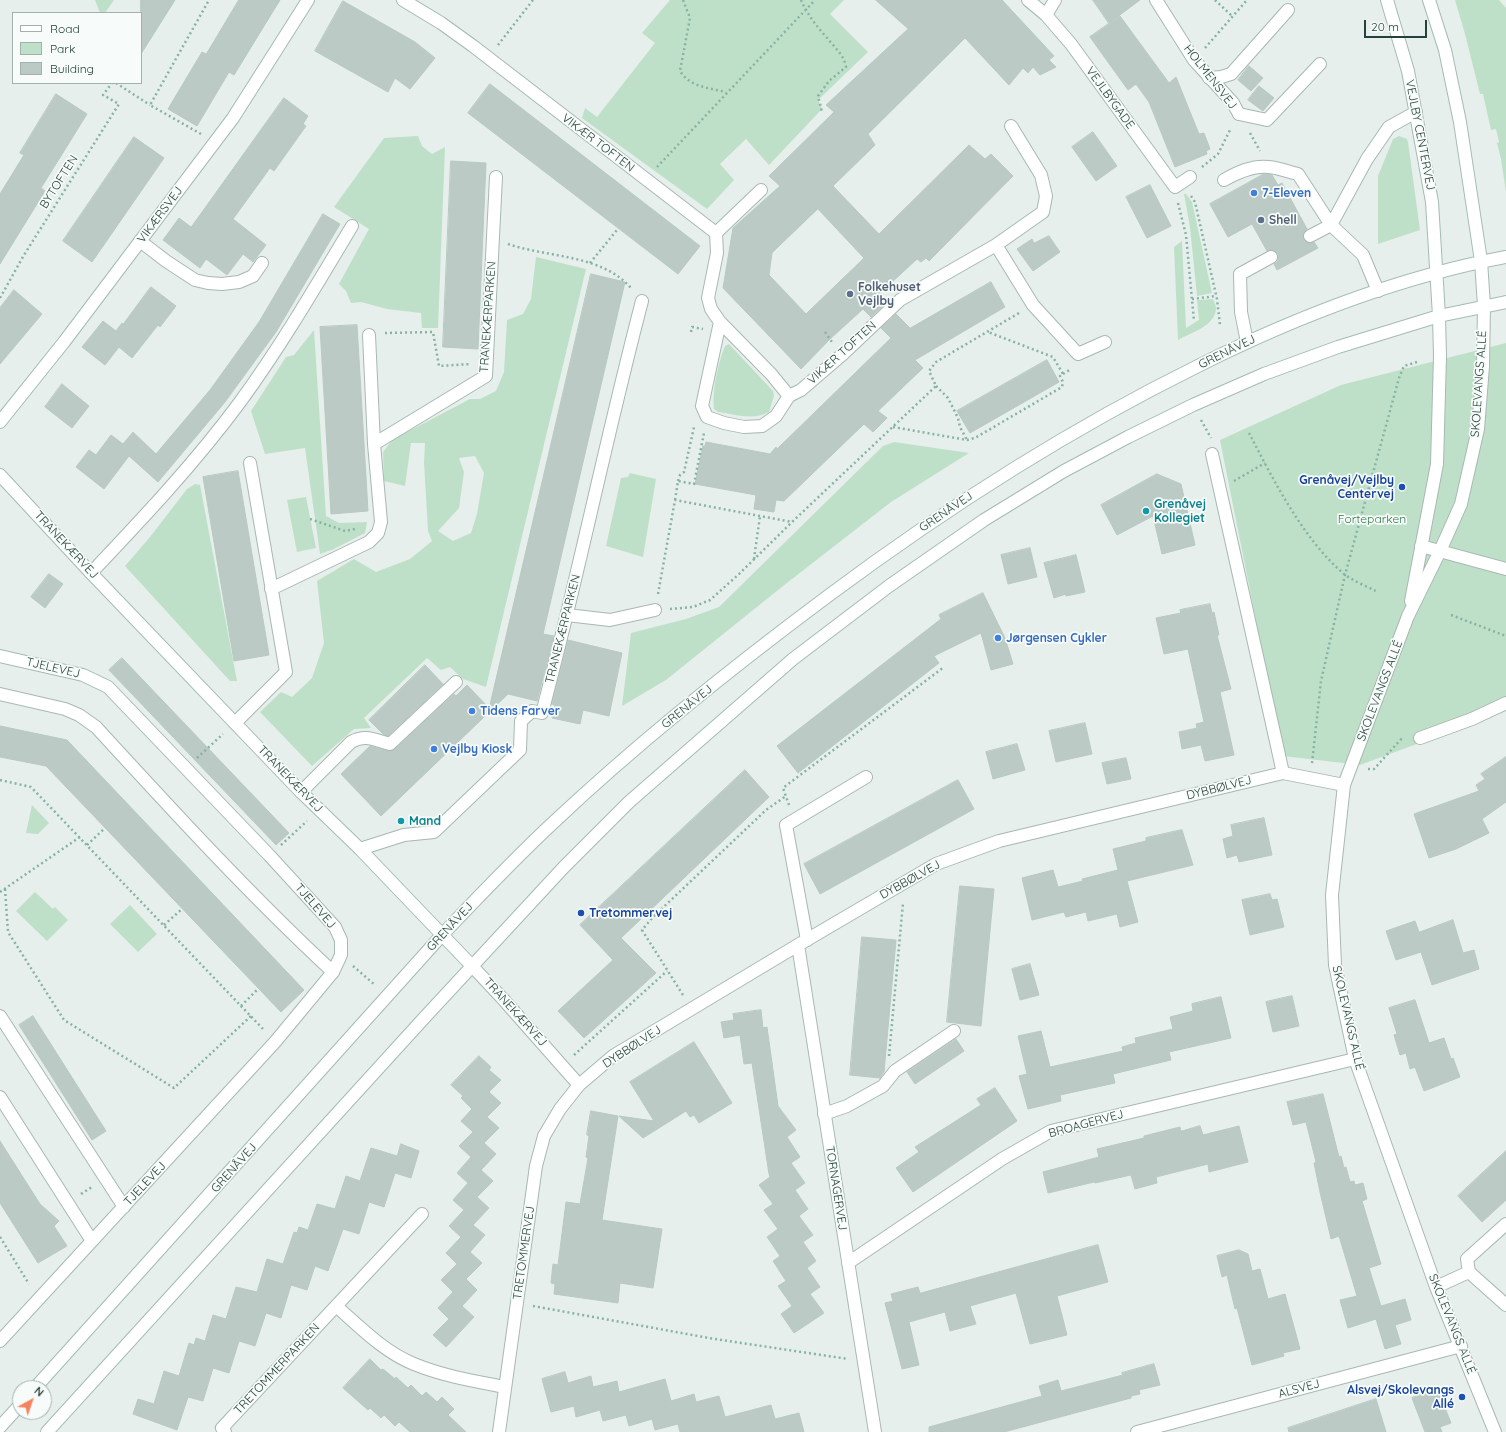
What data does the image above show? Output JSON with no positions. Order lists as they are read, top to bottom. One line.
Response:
{"streets":{"street":["HOLMENSVEJ","VEJLBYGADE","VEJLBY CENTERVEJ","VIKÆR TOFTEN","VIKÆRSVEJ","TRANEKÆRPARKEN","GRENÅVEJ","SKOLEVANGS ALLÉ","TRANEKÆRVEJ","TJELEVEJ","DYBBØLVEJ","BROAGERVEJ","TORNAGERVEJ","TRETOMMERVEJ","TRETOMMERPARKEN","ALSVEJ"],"path":["BYTOFTEN"]},"crossings":[["VEJLBY CENTERVEJ","GRENÅVEJ"],["VEJLBY CENTERVEJ","SKOLEVANGS ALLÉ"],["TRANEKÆRPARKEN","TRANEKÆRVEJ"],["GRENÅVEJ","SKOLEVANGS ALLÉ"],["GRENÅVEJ","TRANEKÆRVEJ"],["SKOLEVANGS ALLÉ","DYBBØLVEJ"],["SKOLEVANGS ALLÉ","BROAGERVEJ"],["SKOLEVANGS ALLÉ","ALSVEJ"],["TRANEKÆRVEJ","DYBBØLVEJ"],["TRANEKÆRVEJ","TRETOMMERVEJ"],["DYBBØLVEJ","TORNAGERVEJ"],["DYBBØLVEJ","TRETOMMERVEJ"],["BROAGERVEJ","TORNAGERVEJ"]],"parks":["Forteparken"],"places":["7-Eleven","Shell","Folkehuset Vejlby","Grenåvej/Vejlby Centervej","Grenåvej Kollegiet","Jørgensen Cykler","Tidens Farver","Vejlby Kiosk","Mand","Tretommervej","Alsvej/Skolevangs Allé"],"legend":["Road","Park","Building"],"scale_bar":"20 m","north":"top right"}
